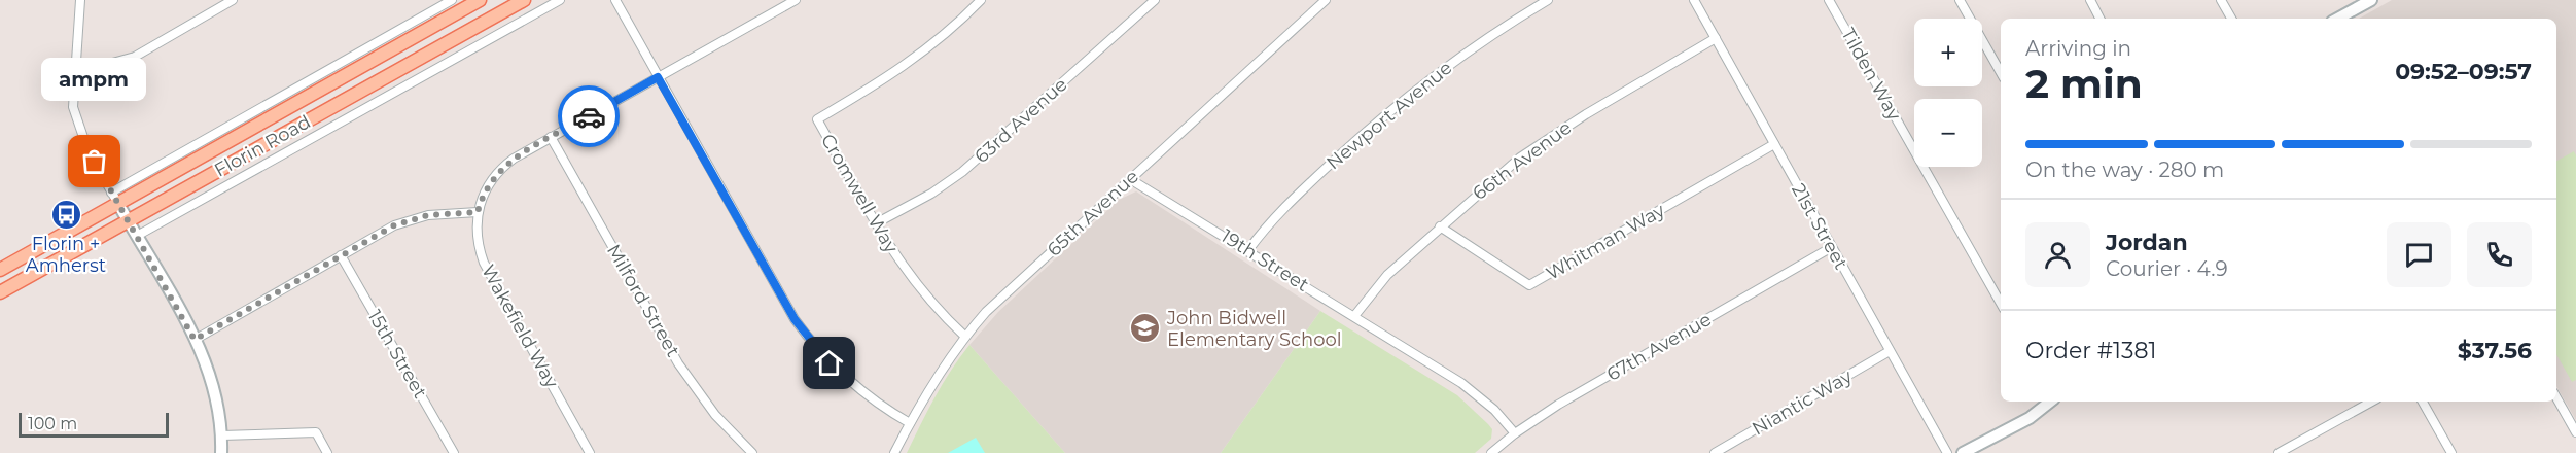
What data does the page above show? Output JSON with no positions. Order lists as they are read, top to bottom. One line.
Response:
{"streets":{"main road":["Florin Road"],"street":["Tilden Way","Newport Avenue","63rd Avenue","66th Avenue","Cromwell Way","65th Avenue","21st Street","Whitman Way","19th Street","Milford Street","Wakefield Way","67th Avenue","15th Street","Niantic Way"]},"crossings":[["Newport Avenue","19th Street"],["63rd Avenue","Cromwell Way"],["66th Avenue","21st Street"],["66th Avenue","Whitman Way"],["66th Avenue","19th Street"],["Cromwell Way","65th Avenue"],["65th Avenue","19th Street"],["21st Street","Whitman Way"],["21st Street","67th Avenue"],["21st Street","Niantic Way"],["19th Street","67th Avenue"],["Milford Street","Wakefield Way"]],"places":{"other":["ampm"],"bus stop":["Florin + Amherst"],"school or university":["John Bidwell Elementary School"]},"scale_bar":"100 m","page":{"map_buttons":["+","−"],"heading":["2 min","Arriving in","09:52–09:57"],"panel":["Jordan","Courier · 4.9","Order #1381","$37.56"],"bubble":"ampm","bar":"On the way · 280 m","scale":"100 m"}}
